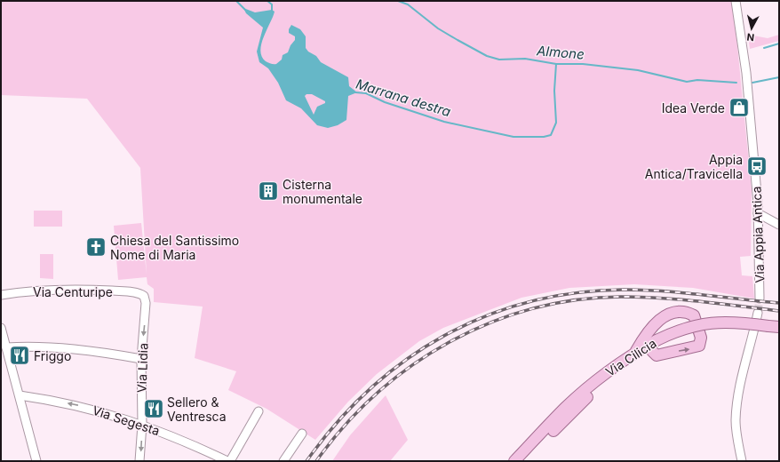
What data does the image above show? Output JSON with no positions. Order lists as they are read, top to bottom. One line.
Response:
{"streets":{"main road":["Via Cilicia"],"street":["Via Appia Antica","Via Centuripe","Via Lidia","Via Segesta"]},"crossings":[["Via Centuripe","Via Lidia"],["Via Lidia","Via Segesta"]],"one_way":["Via Lidia"],"water":["Almone","Marrana destra"],"places":{"shop":["Idea Verde"],"bus stop":["Appia Antica/Travicella"],"building":["Cisterna monumentale"],"church":["Chiesa del Santissimo Nome di Maria"],"restaurant":["Friggo","Sellero & Ventresca"]},"north":"bottom"}
